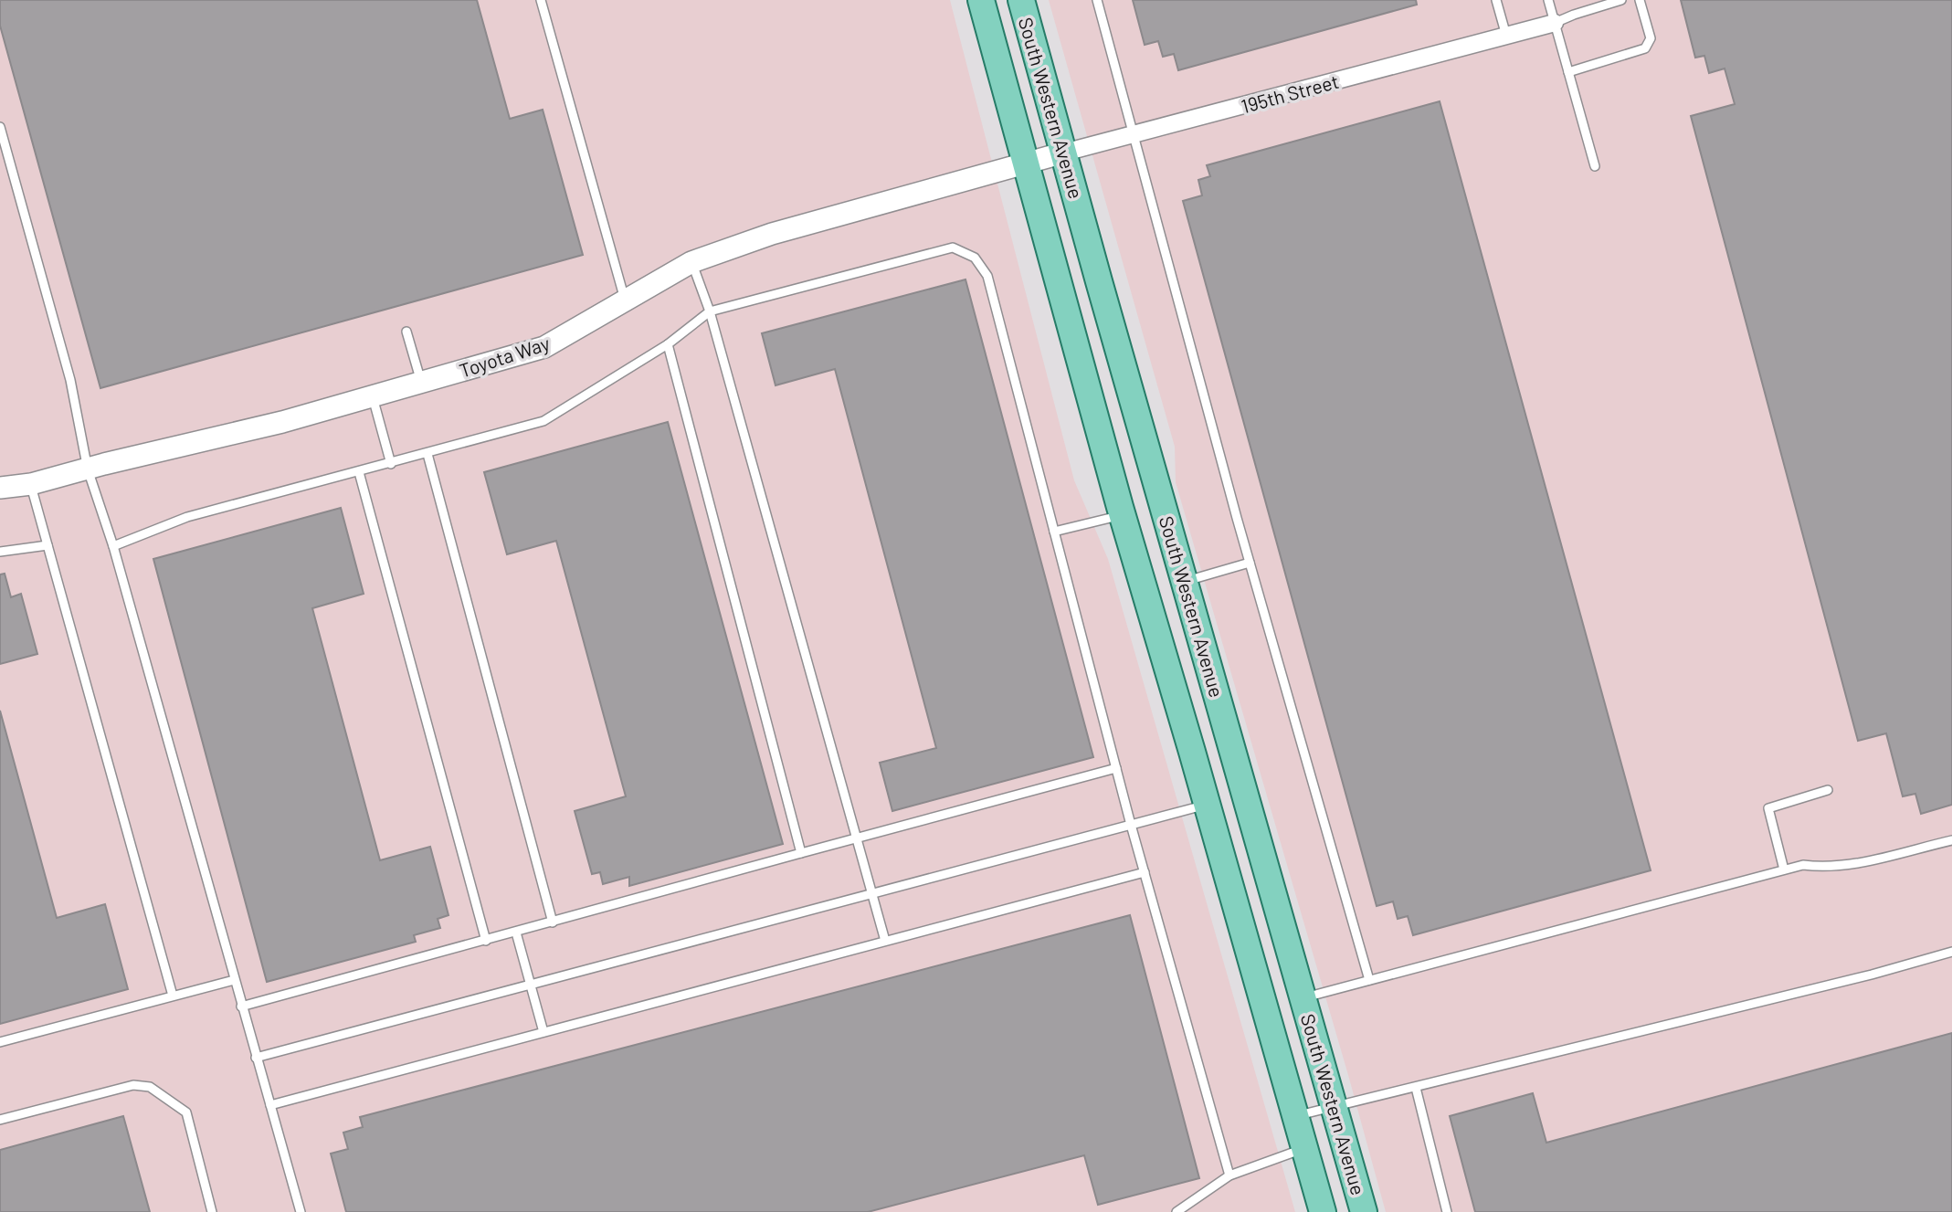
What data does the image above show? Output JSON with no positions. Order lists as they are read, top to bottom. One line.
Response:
{"streets":{"main road":["South Western Avenue"],"street":["195th Street","Toyota Way"]},"crossings":[["195th Street","South Western Avenue"],["195th Street","Toyota Way"],["South Western Avenue","Toyota Way"]]}
